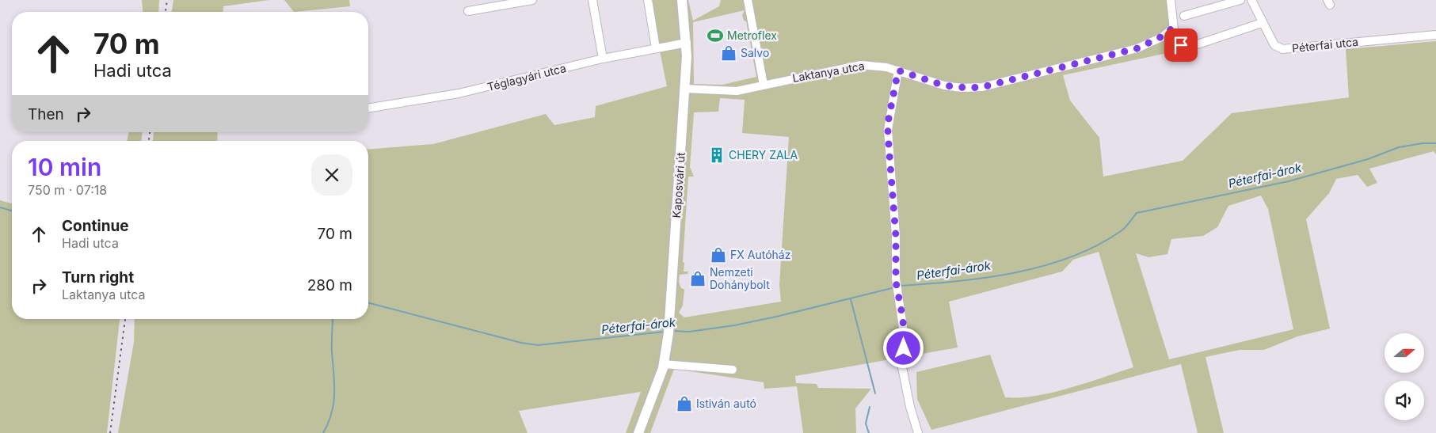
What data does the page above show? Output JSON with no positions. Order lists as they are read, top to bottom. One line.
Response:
{"streets":{"main road":["Kaposvári út"],"street":["Péterfai utca","Laktanya utca","Téglagyári utca"]},"crossings":[["Laktanya utca","Kaposvári út"],["Téglagyári utca","Kaposvári út"]],"water":["Péterfai-árok"],"places":{"sports":["Metroflex"],"shop":["Salvo","FX Autóház","Nemzeti Dohánybolt","Istiván autó"],"building":["CHERY ZALA"]},"north":"right","page":{"turn":["70 m","Hadi utca"],"then":"Then","heading":["10 min","750 m · 07:18"],"list":[{"name":"Continue","note":"Hadi utca","value":"70 m"},{"name":"Turn right","note":"Laktanya utca","value":"280 m"}]}}
